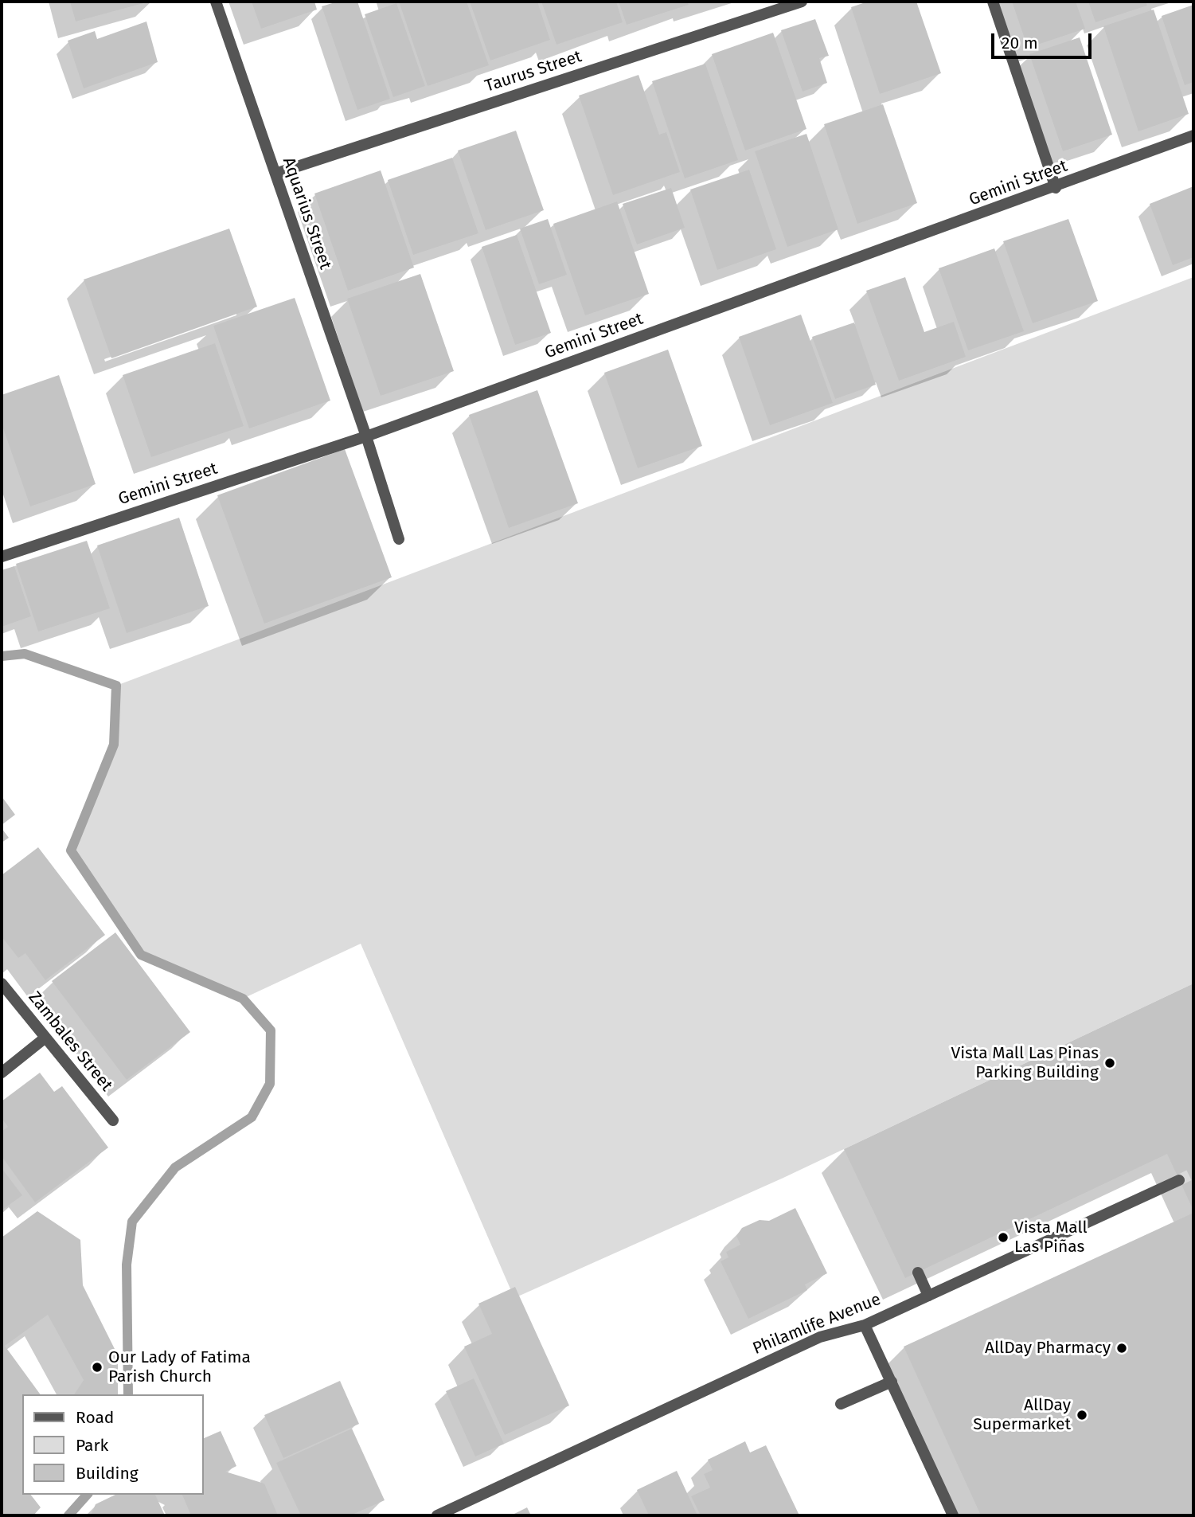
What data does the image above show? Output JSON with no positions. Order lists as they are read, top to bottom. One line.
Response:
{"streets":{"street":["Taurus Street","Gemini Street","Aquarius Street","Zambales Street","Philamlife Avenue"]},"crossings":[["Taurus Street","Aquarius Street"],["Gemini Street","Aquarius Street"]],"places":["Vista Mall Las Pinas Parking Building","Vista Mall Las Piñas","AllDay Pharmacy","Our Lady of Fatima Parish Church","AllDay Supermarket"],"legend":["Road","Park","Building"],"scale_bar":"20 m"}
